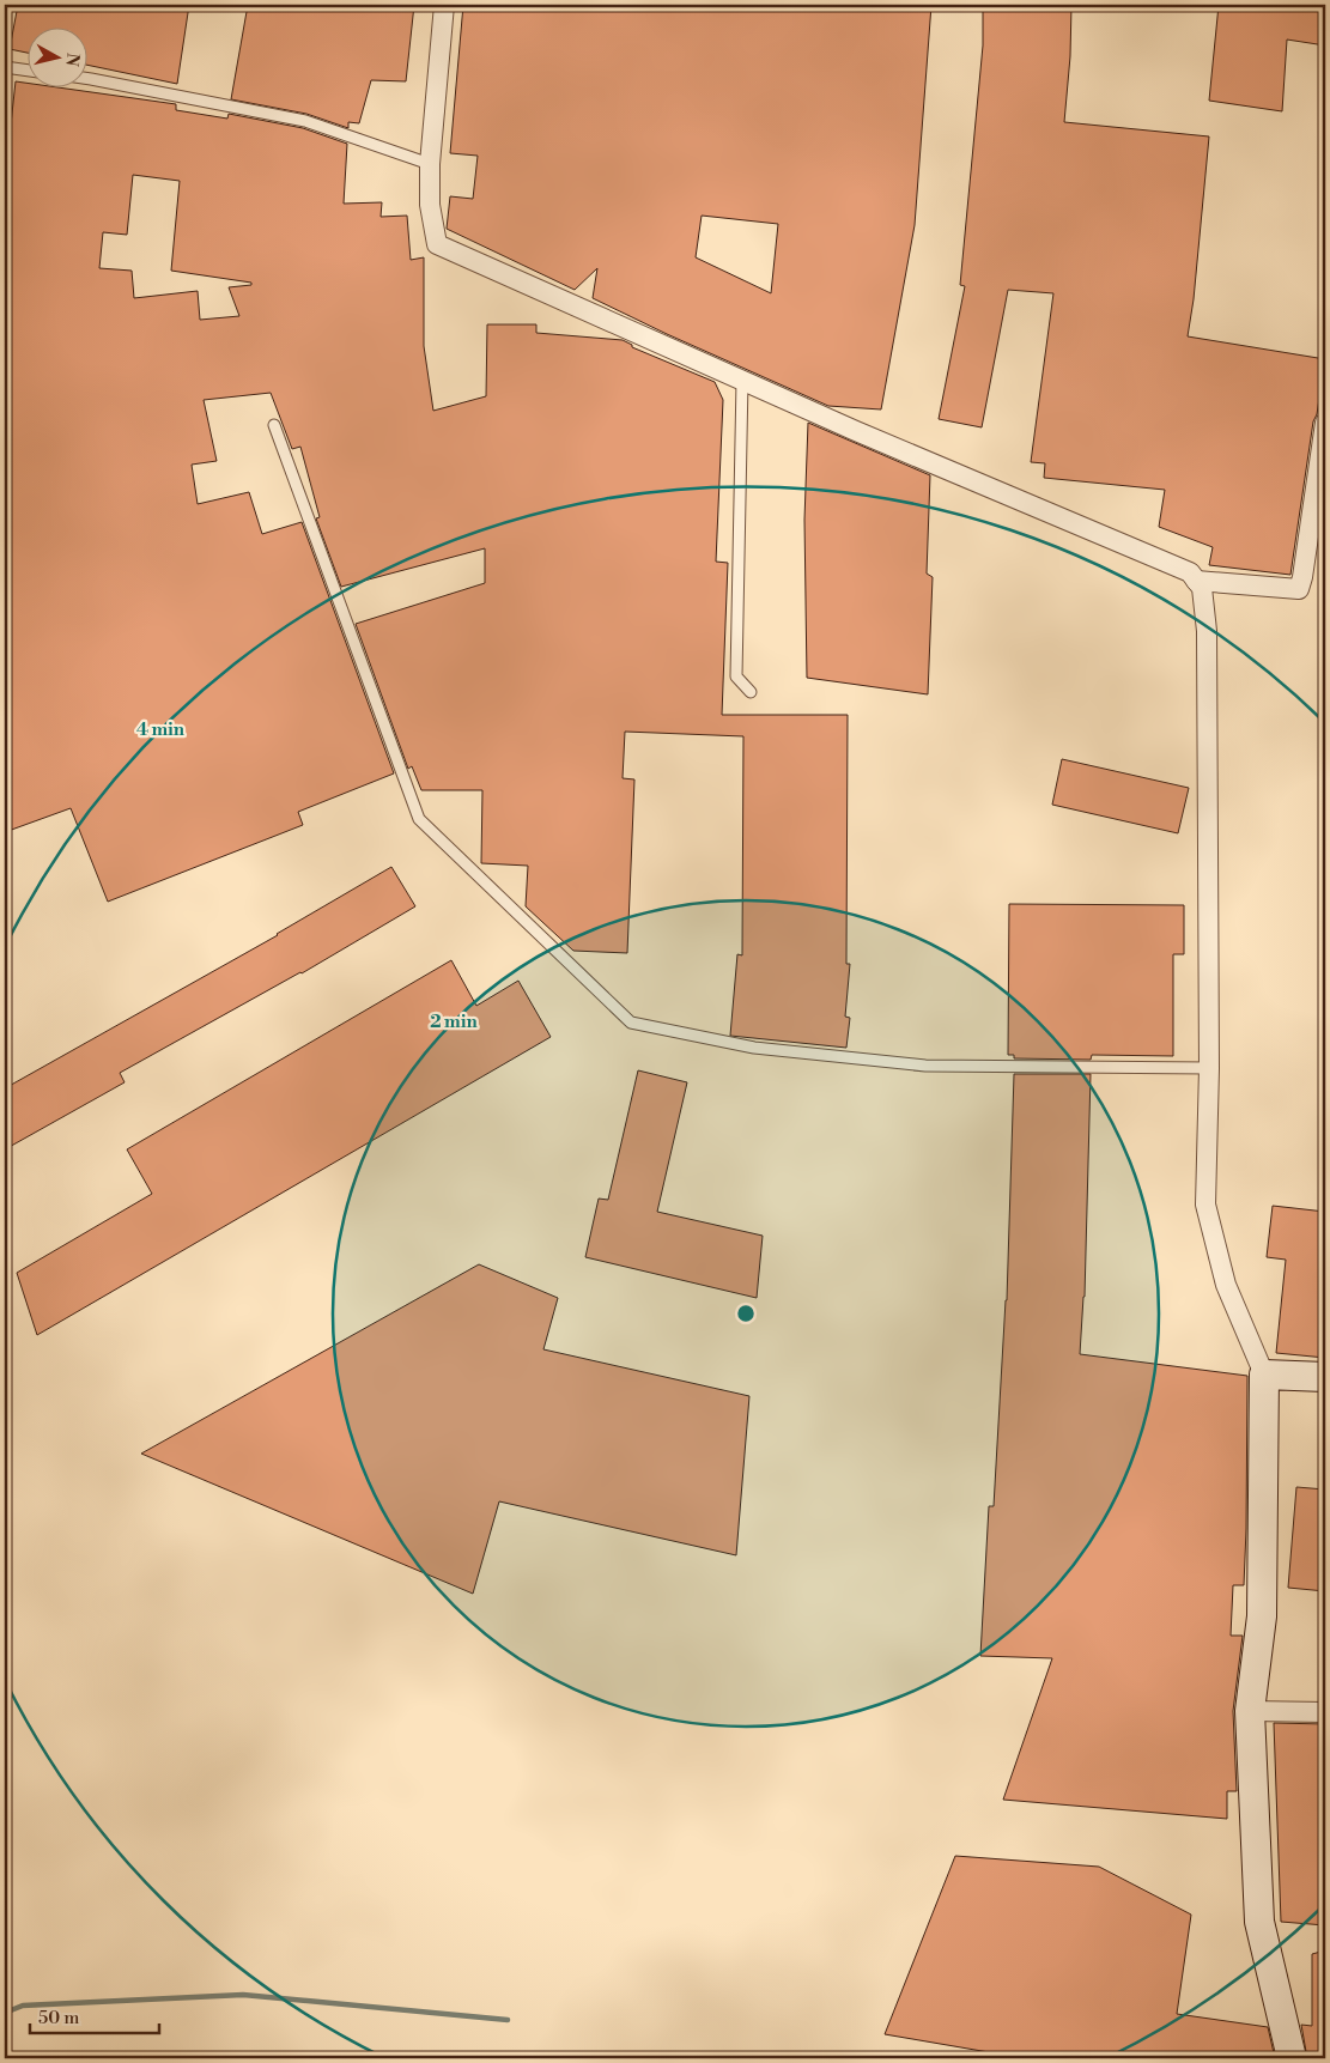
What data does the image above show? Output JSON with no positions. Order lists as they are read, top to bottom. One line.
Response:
{"scale_bar":"50 m","north":"right","rings":["4 min","2 min"]}
